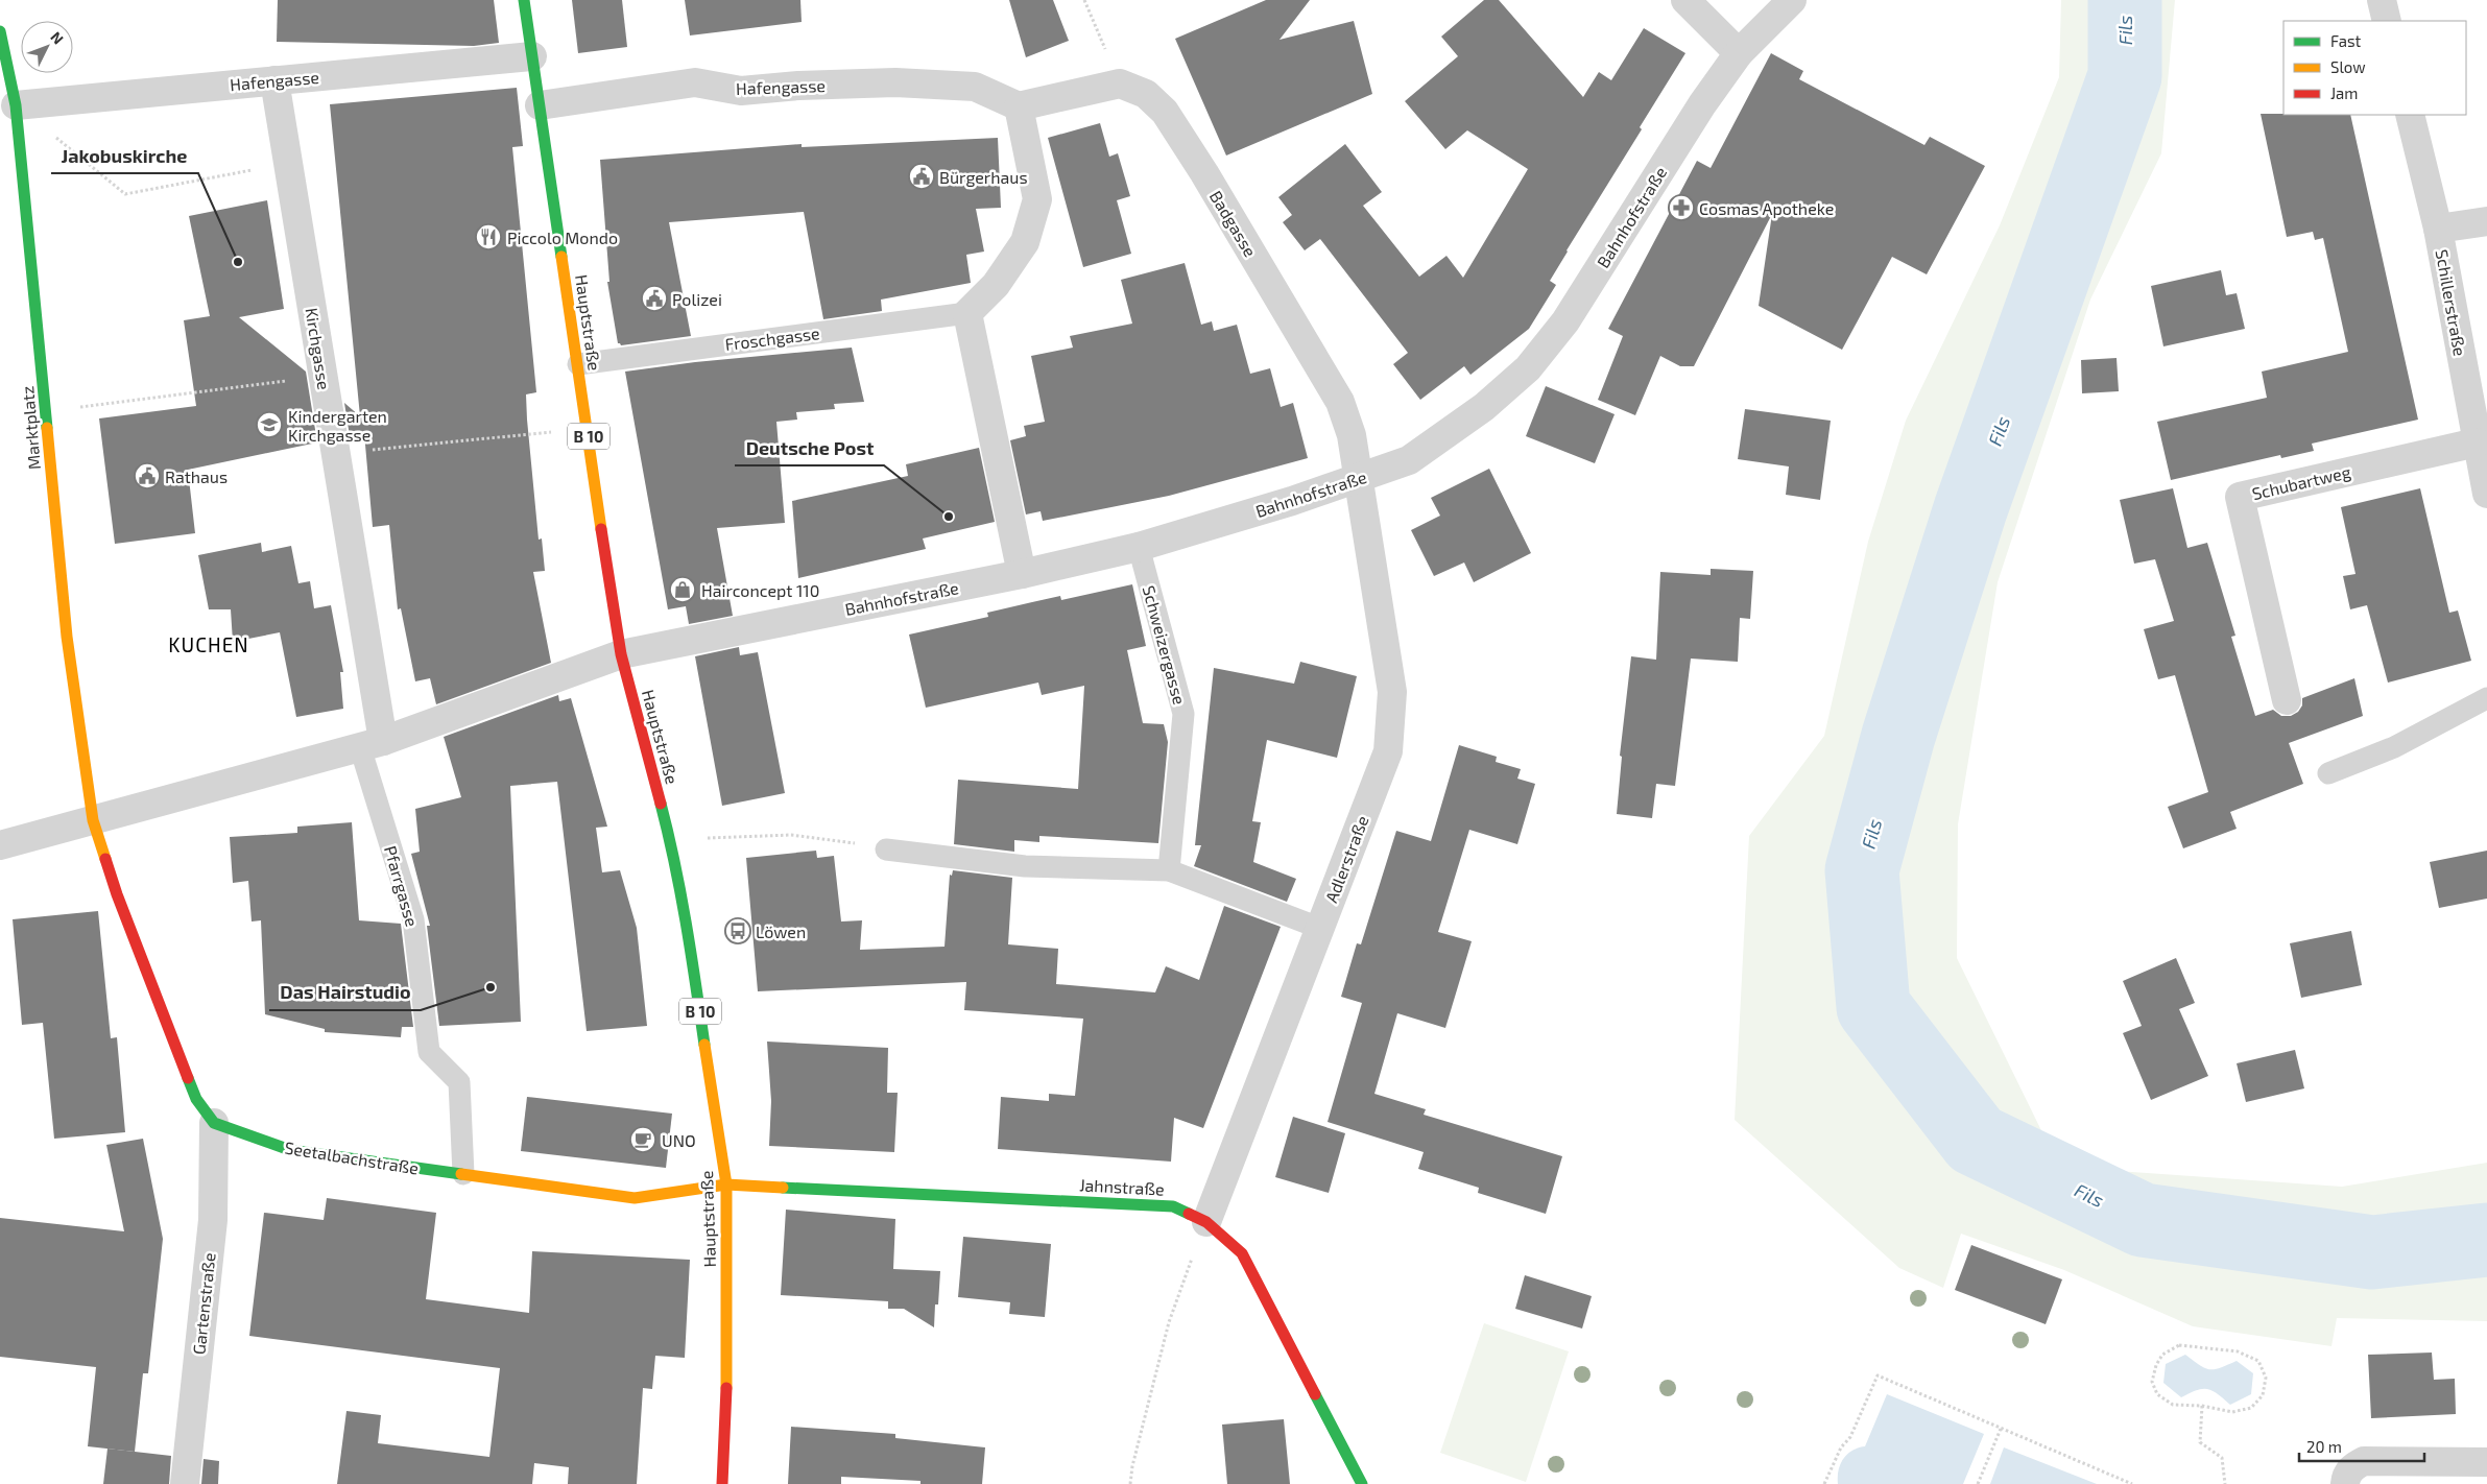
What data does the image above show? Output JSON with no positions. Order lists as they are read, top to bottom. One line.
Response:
{"streets":{"street":["Hafengasse","Bahnhofstraße","Badgasse","Schillerstraße","Hauptstraße","Kirchgasse","Marktplatz","B 10","Schubartweg","Adlerstraße","Seetalbachstraße","Jahnstraße","Gartenstraße"],"lane":["Froschgasse","Schweizergasse","Pfarrgasse"]},"crossings":[["Hafengasse","Hauptstraße"],["Hafengasse","Kirchgasse"],["Hafengasse","Marktplatz"],["Bahnhofstraße","Badgasse"],["Bahnhofstraße","Hauptstraße"],["Bahnhofstraße","Schweizergasse"],["Bahnhofstraße","Adlerstraße"],["Badgasse","Adlerstraße"],["Schillerstraße","Schubartweg"],["Hauptstraße","Froschgasse"],["Hauptstraße","Seetalbachstraße"],["Hauptstraße","Jahnstraße"],["Kirchgasse","Pfarrgasse"],["Adlerstraße","Jahnstraße"],["Pfarrgasse","Seetalbachstraße"],["Seetalbachstraße","Jahnstraße"],["Seetalbachstraße","Gartenstraße"]],"districts":["KUCHEN"],"water":["Fils"],"places":{"public building":["Bürgerhaus","Polizei","Rathaus"],"pharmacy":["Cosmas Apotheke"],"restaurant":["Piccolo Mondo"],"other":["Jakobuskirche","Deutsche Post","Das Hairstudio"],"school or university":["Kindergarten Kirchgasse"],"shop":["Hairconcept 110"],"bus stop":["Löwen"],"cafe":["UNO"]},"legend":["Fast","Slow","Jam"],"scale_bar":"20 m","north":"top right"}
